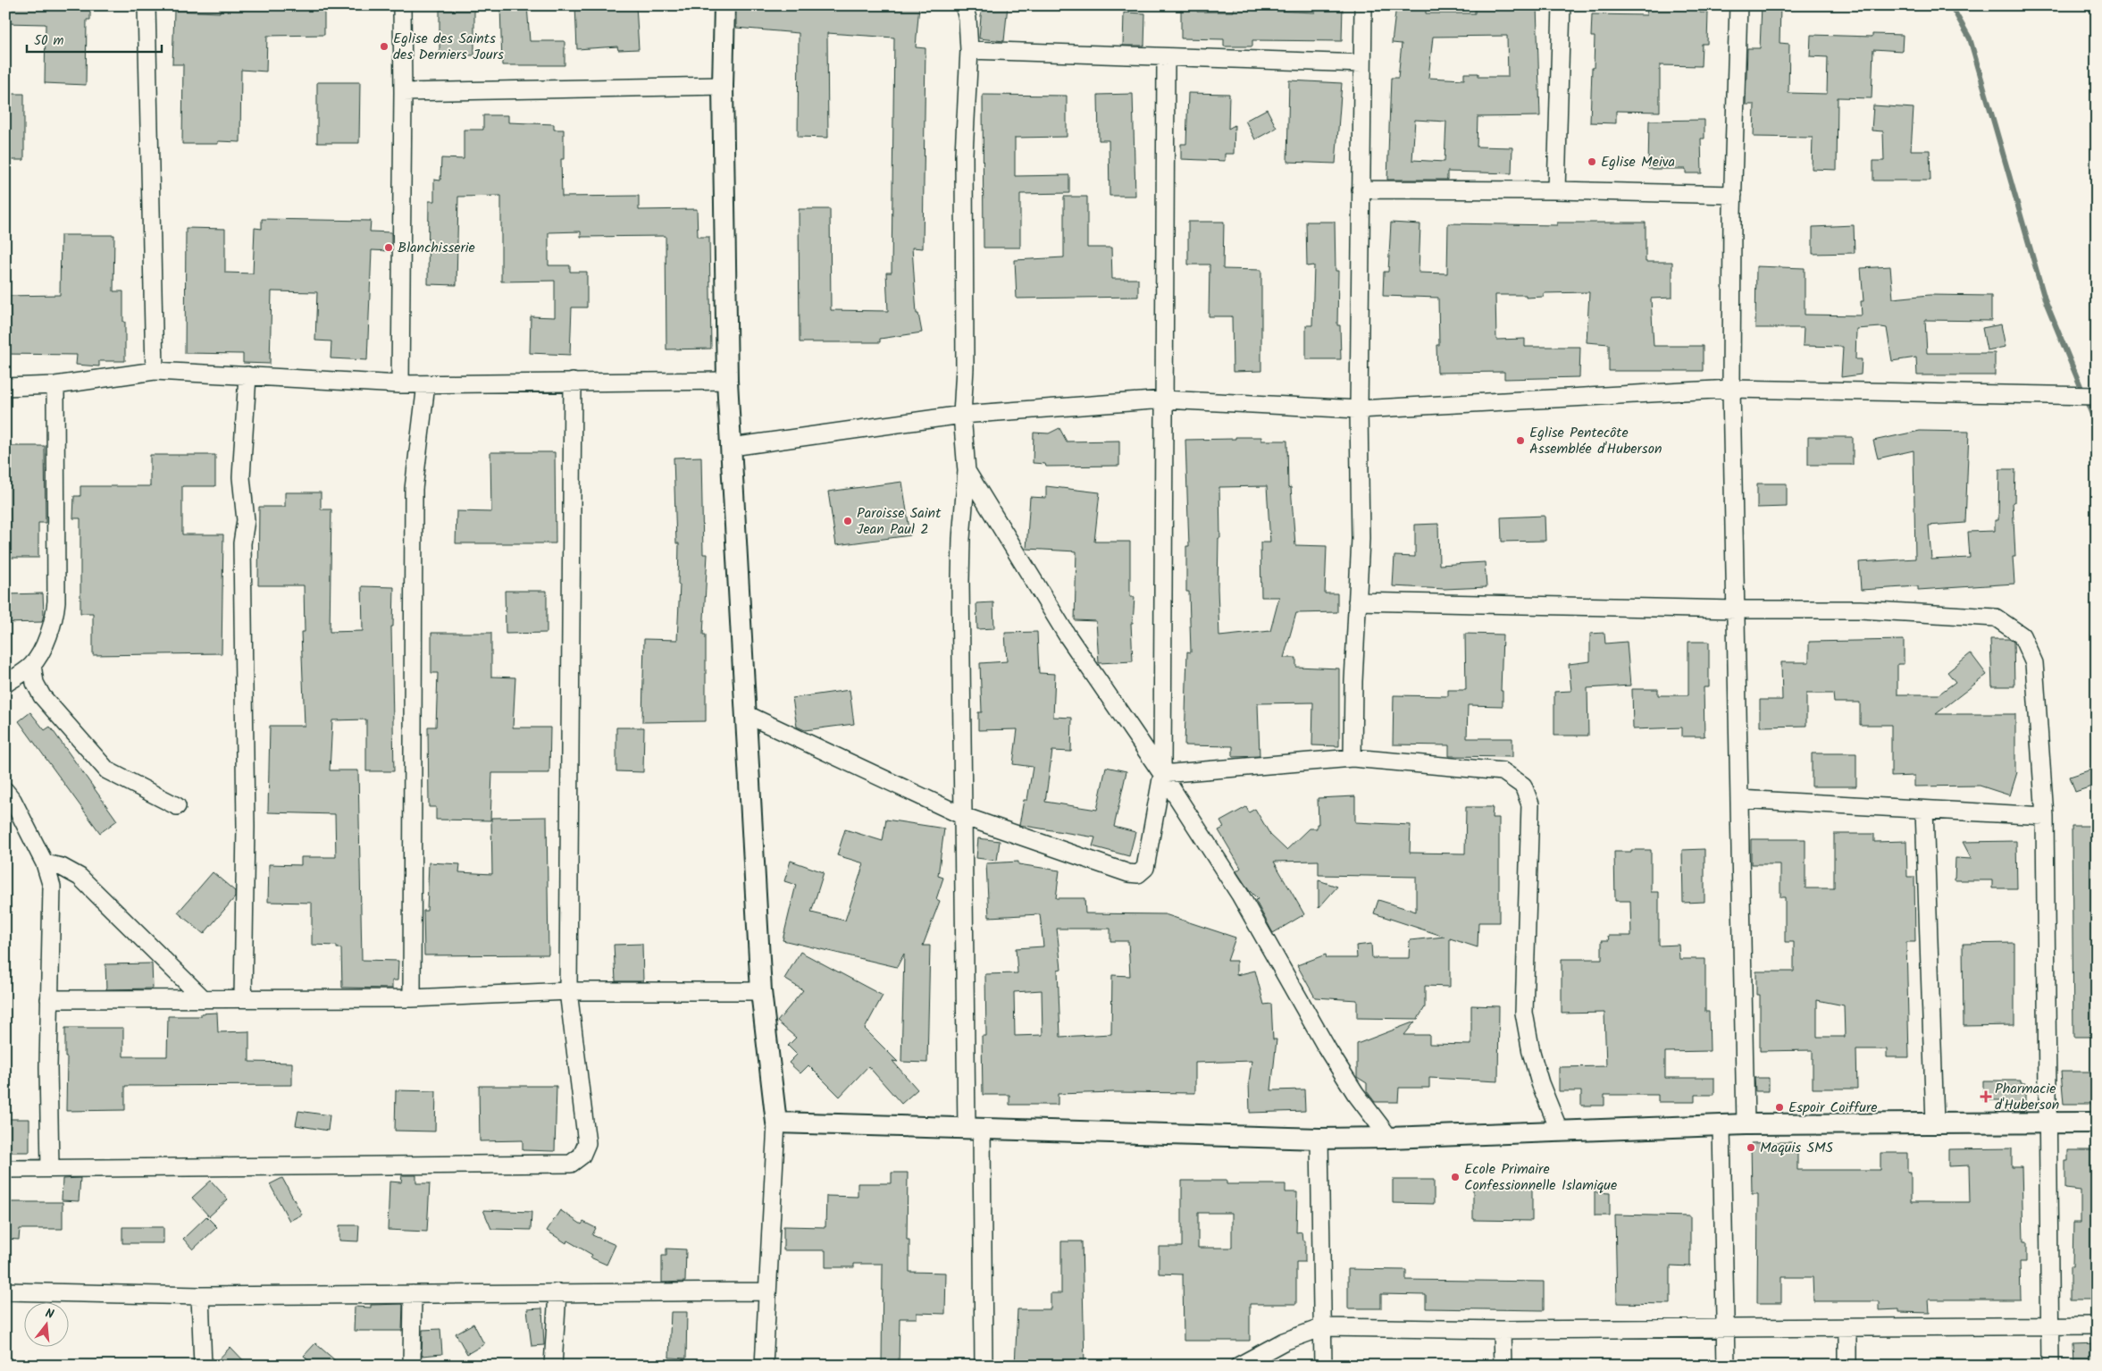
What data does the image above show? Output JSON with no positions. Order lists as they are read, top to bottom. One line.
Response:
{"places":{"other":["Eglise des Saints des Derniers Jours","Eglise Meiva","Blanchisserie","Eglise Pentecôte Assemblée d'Huberson","Paroisse Saint Jean Paul 2","Espoir Coiffure","Maquis SMS","Ecole Primaire Confessionnelle Islamique"],"health":["Pharmacie d'Huberson"]},"scale_bar":"50 m","north":"top"}
